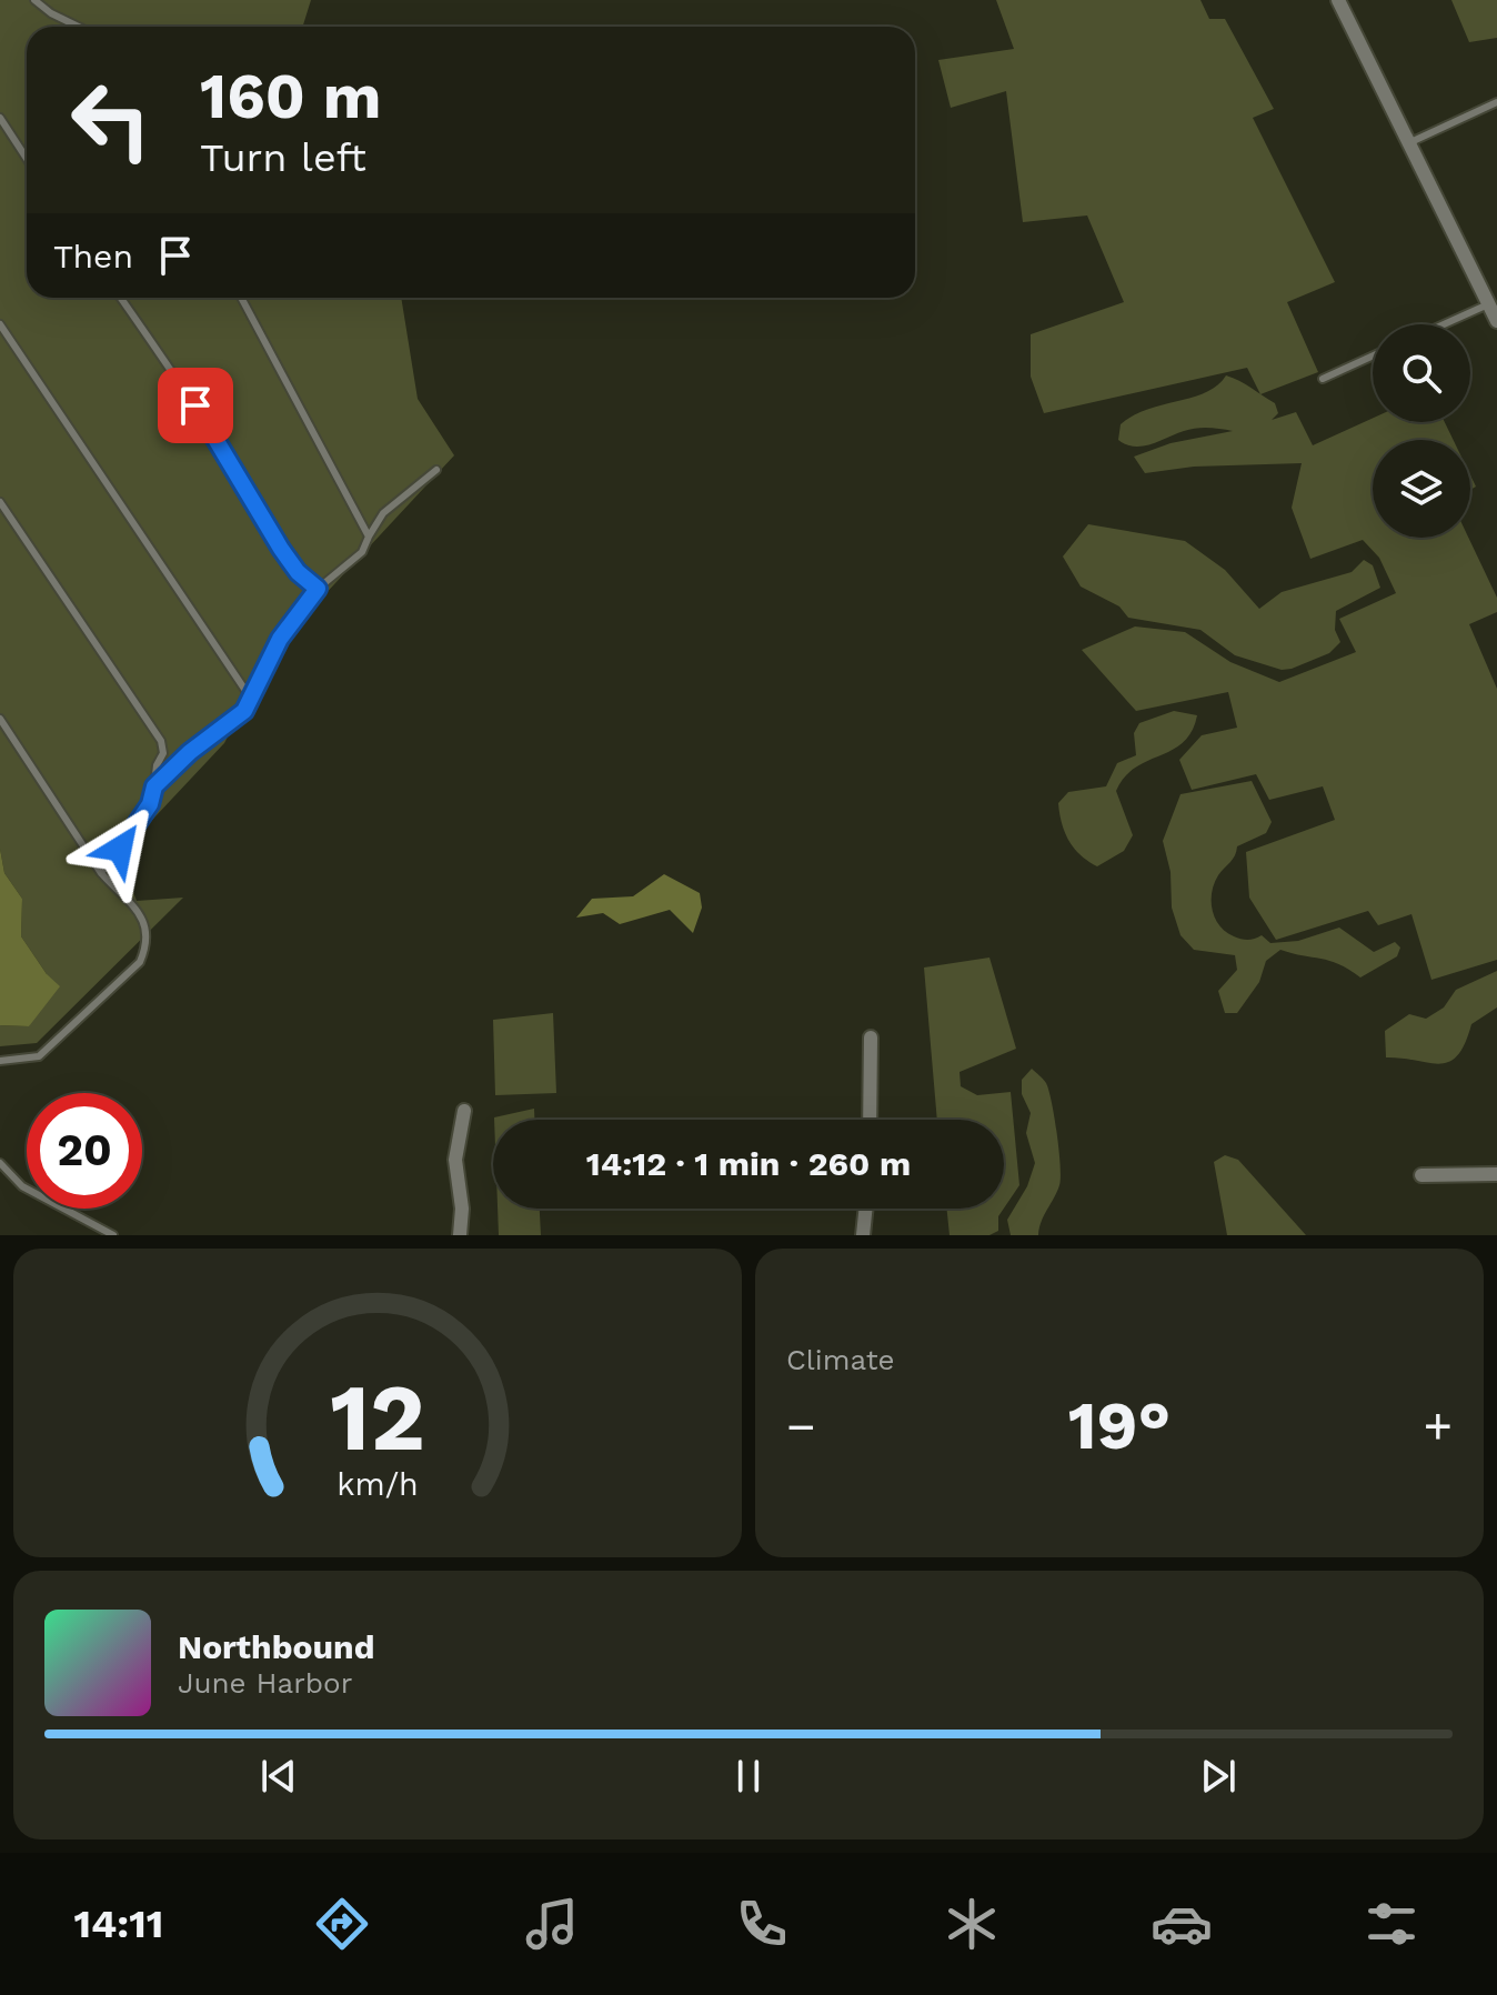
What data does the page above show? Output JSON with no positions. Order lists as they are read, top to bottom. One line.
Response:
{"page":{"turn":["160 m","Turn left"],"then":"Then","limit":"20","trip":"14:12 · 1 min · 260 m","tile":"Climate","heat":["−","19°","+"],"song":["Northbound","June Harbor"],"tabs":"14:11","gauge":["12","km/h"]}}
